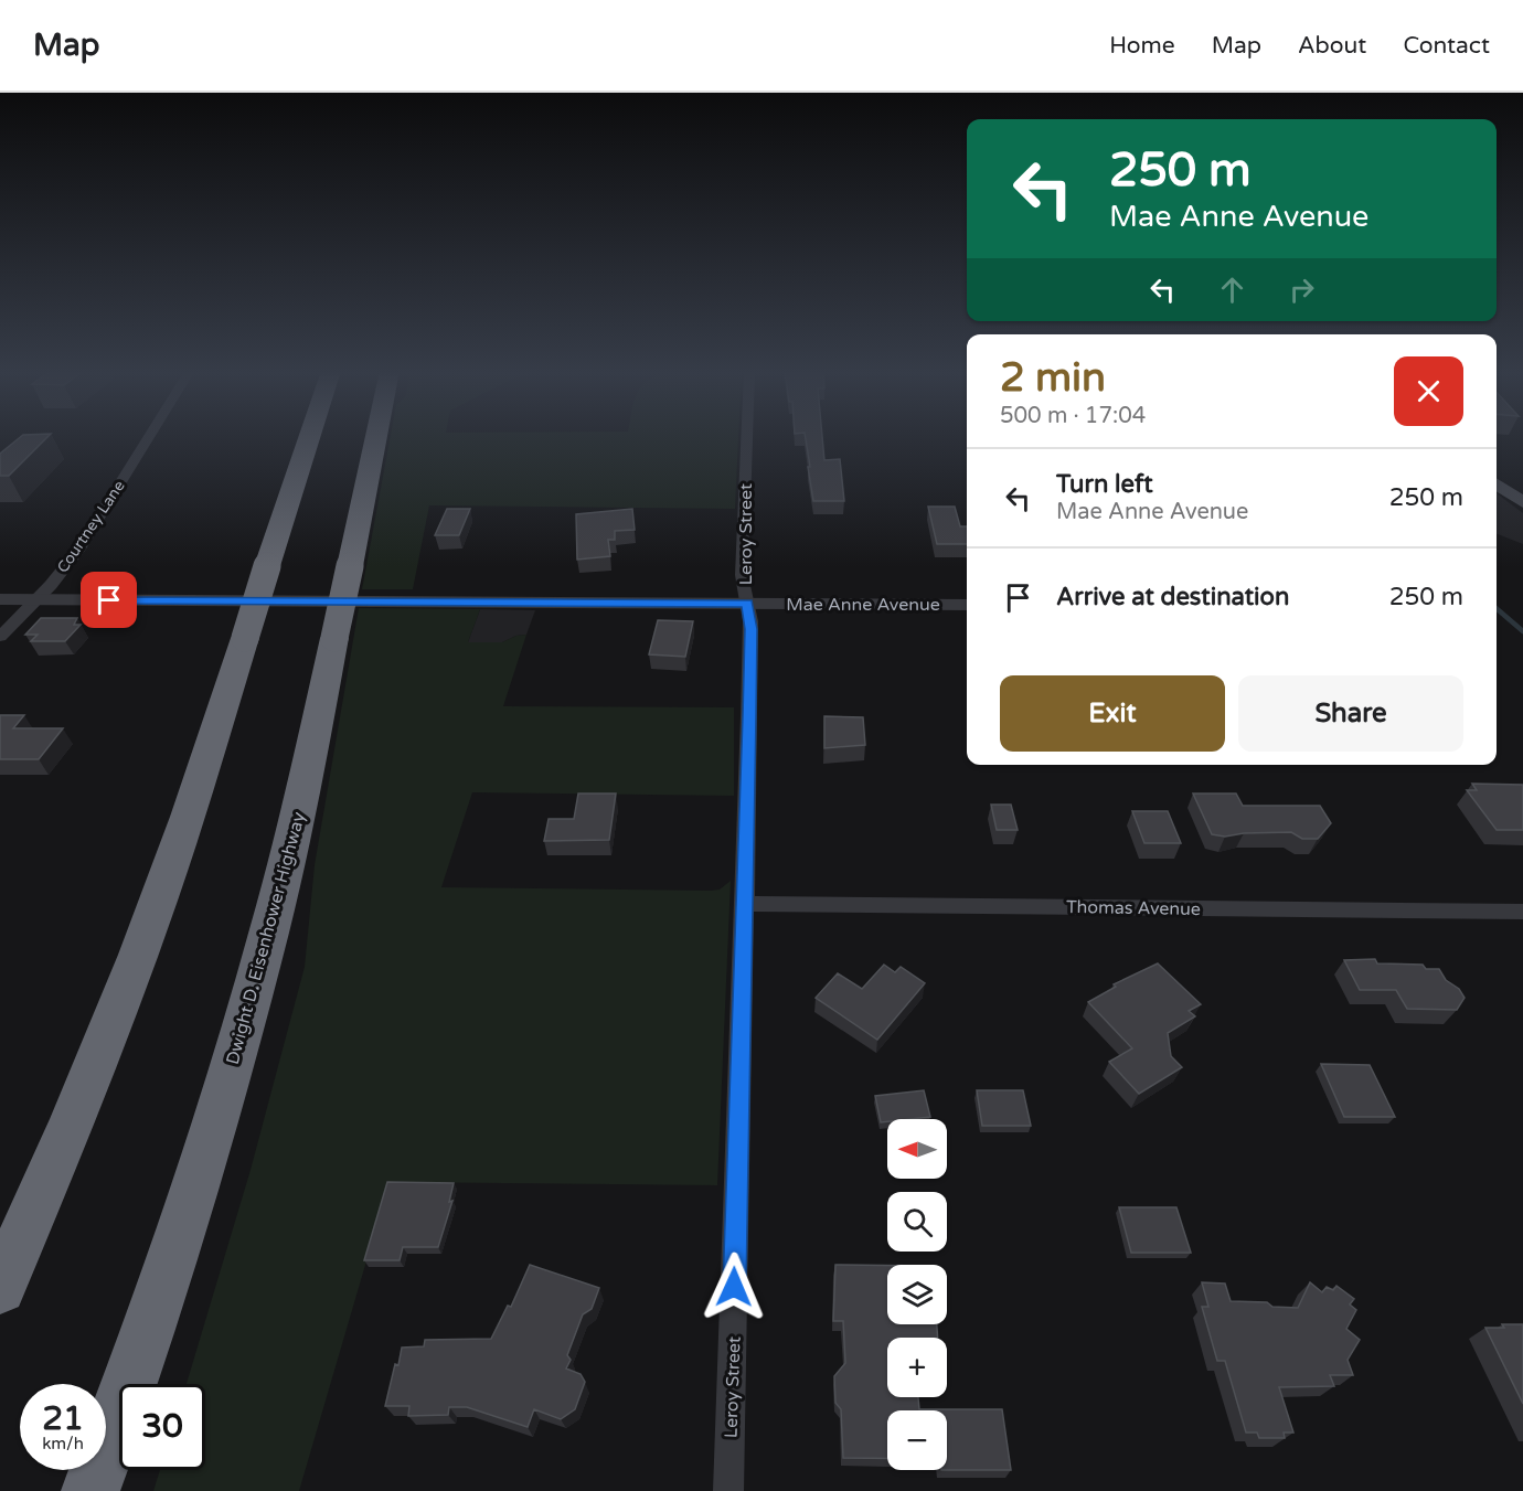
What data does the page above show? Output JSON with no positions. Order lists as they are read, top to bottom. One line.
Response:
{"streets":{"highway":["Dwight D. Eisenhower Highway"],"street":["Courtney Lane","Leroy Street","Mae Anne Avenue","Thomas Avenue"]},"crossings":[["Courtney Lane","Mae Anne Avenue"],["Leroy Street","Mae Anne Avenue"],["Leroy Street","Thomas Avenue"]],"north":"left","page":{"header":"Map","nav":["Home","Map","About","Contact"],"turn":["250 m","Mae Anne Avenue"],"heading":["2 min","500 m · 17:04"],"list":[{"name":"Turn left","note":"Mae Anne Avenue","value":"250 m"},{"name":"Arrive at destination","value":"250 m"}],"buttons":["Exit","Share"],"map_buttons":["+","−"],"speed":"21 km/h","limit":"30"}}
